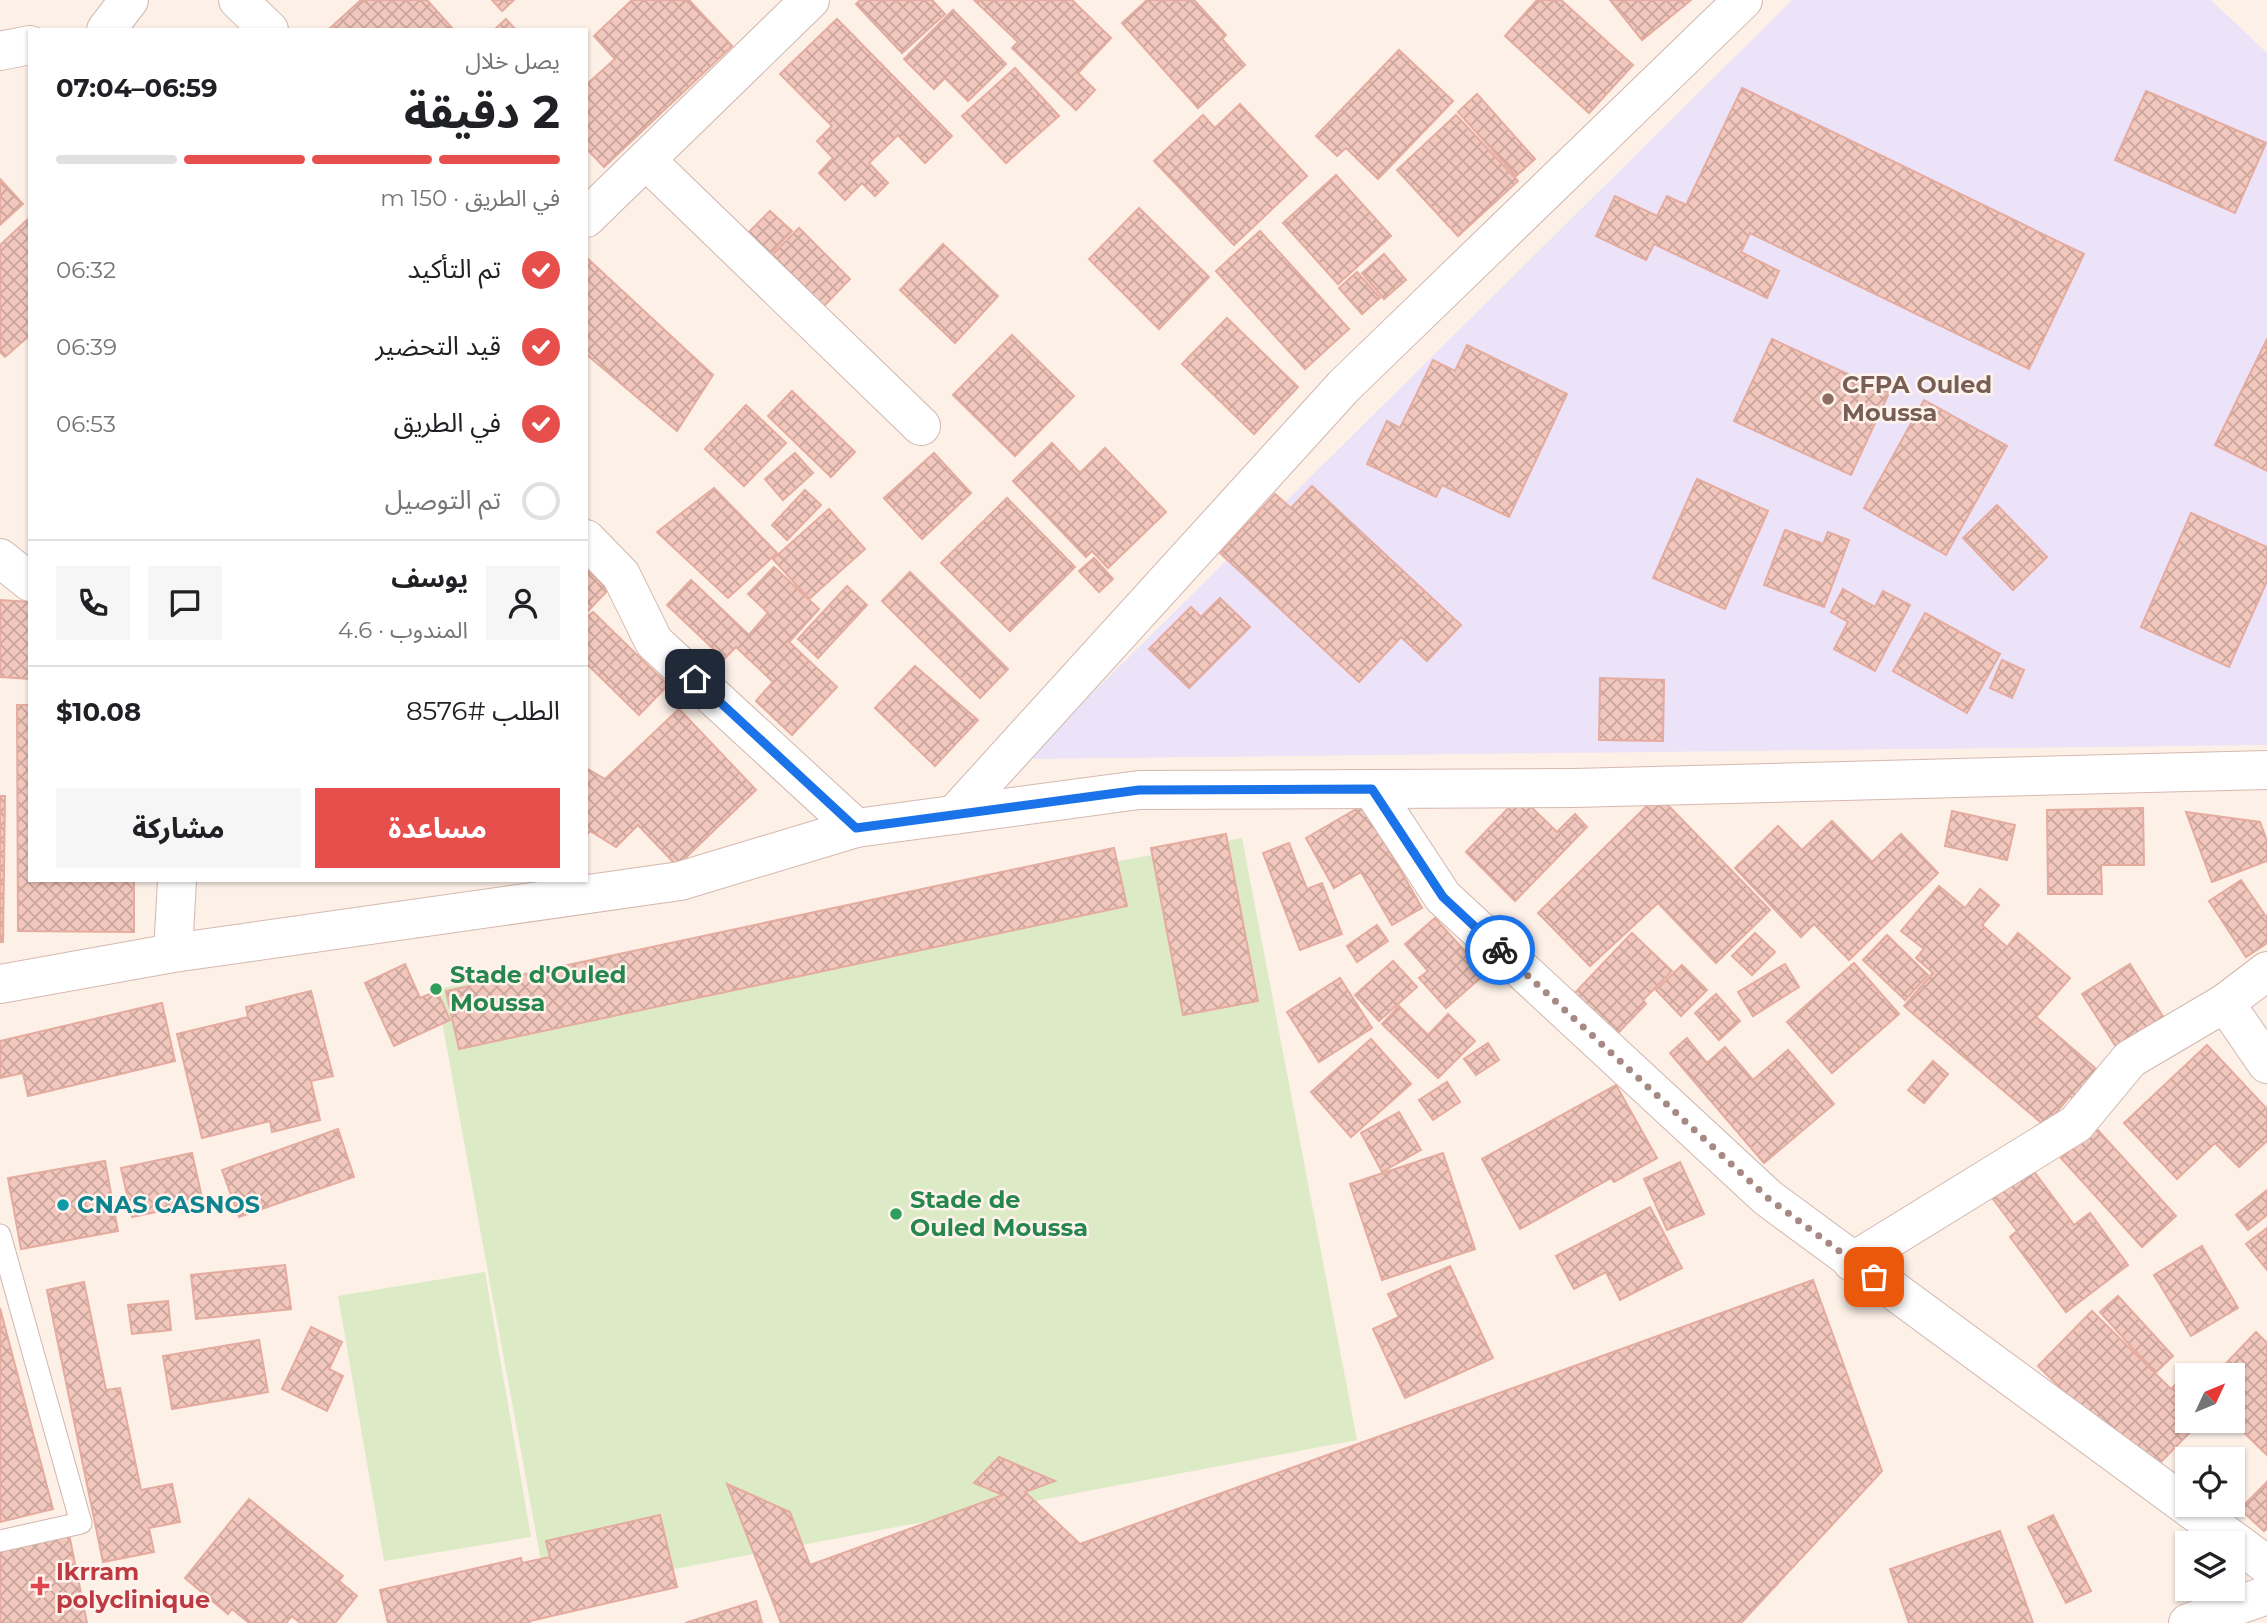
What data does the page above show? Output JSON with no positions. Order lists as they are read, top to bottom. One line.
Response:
{"places":{"other":["CFPA Ouled Moussa","Stade d'Ouled Moussa","CNAS CASNOS","Stade de Ouled Moussa"],"health":["Ikrram polyclinique"]},"north":"top right","page":{"heading":["2 دقيقة","يصل خلال","06:59–07:04"],"panel":["يوسف","المندوب · 4.6","الطلب #8576","$10.08"],"bar":"في الطريق · 150 m","list":[["تم التأكيد","06:32"],["قيد التحضير","06:39"],["في الطريق","06:53"],"تم التوصيل"],"buttons":["مساعدة","مشاركة"]}}
